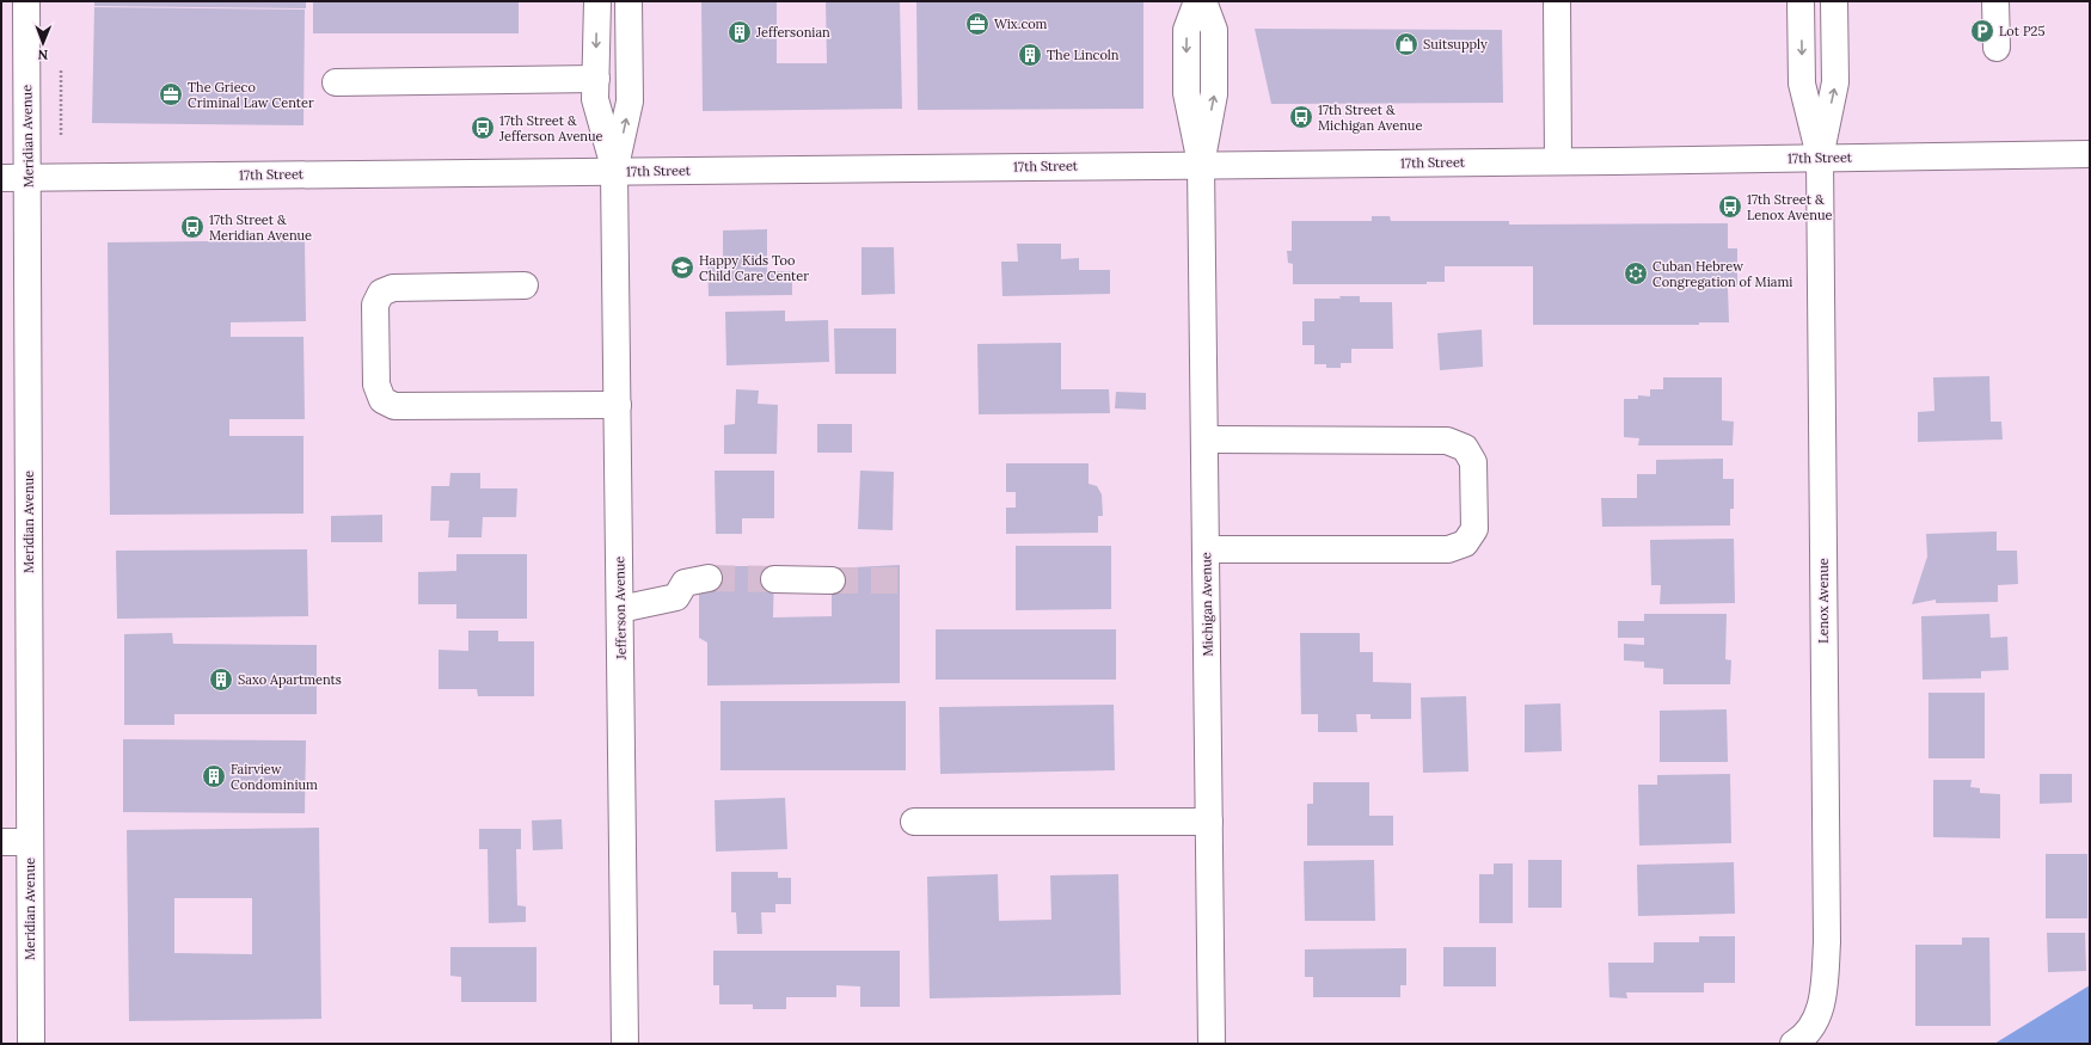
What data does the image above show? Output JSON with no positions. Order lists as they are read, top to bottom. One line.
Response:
{"streets":{"street":["Meridian Avenue","17th Street","Lenox Avenue","Michigan Avenue","Jefferson Avenue"]},"crossings":[["Meridian Avenue","17th Street"],["17th Street","Lenox Avenue"],["17th Street","Michigan Avenue"],["17th Street","Jefferson Avenue"]],"places":{"office":["Wix.com","The Grieco Criminal Law Center"],"parking":["Lot P25"],"building":["Jeffersonian","The Lincoln","Saxo Apartments","Fairview Condominium"],"shop":["Suitsupply"],"bus stop":["17th Street & Michigan Avenue","17th Street & Jefferson Avenue","17th Street & Lenox Avenue","17th Street & Meridian Avenue"],"school or university":["Happy Kids Too Child Care Center"],"synagogue":["Cuban Hebrew Congregation of Miami"]},"north":"bottom"}
